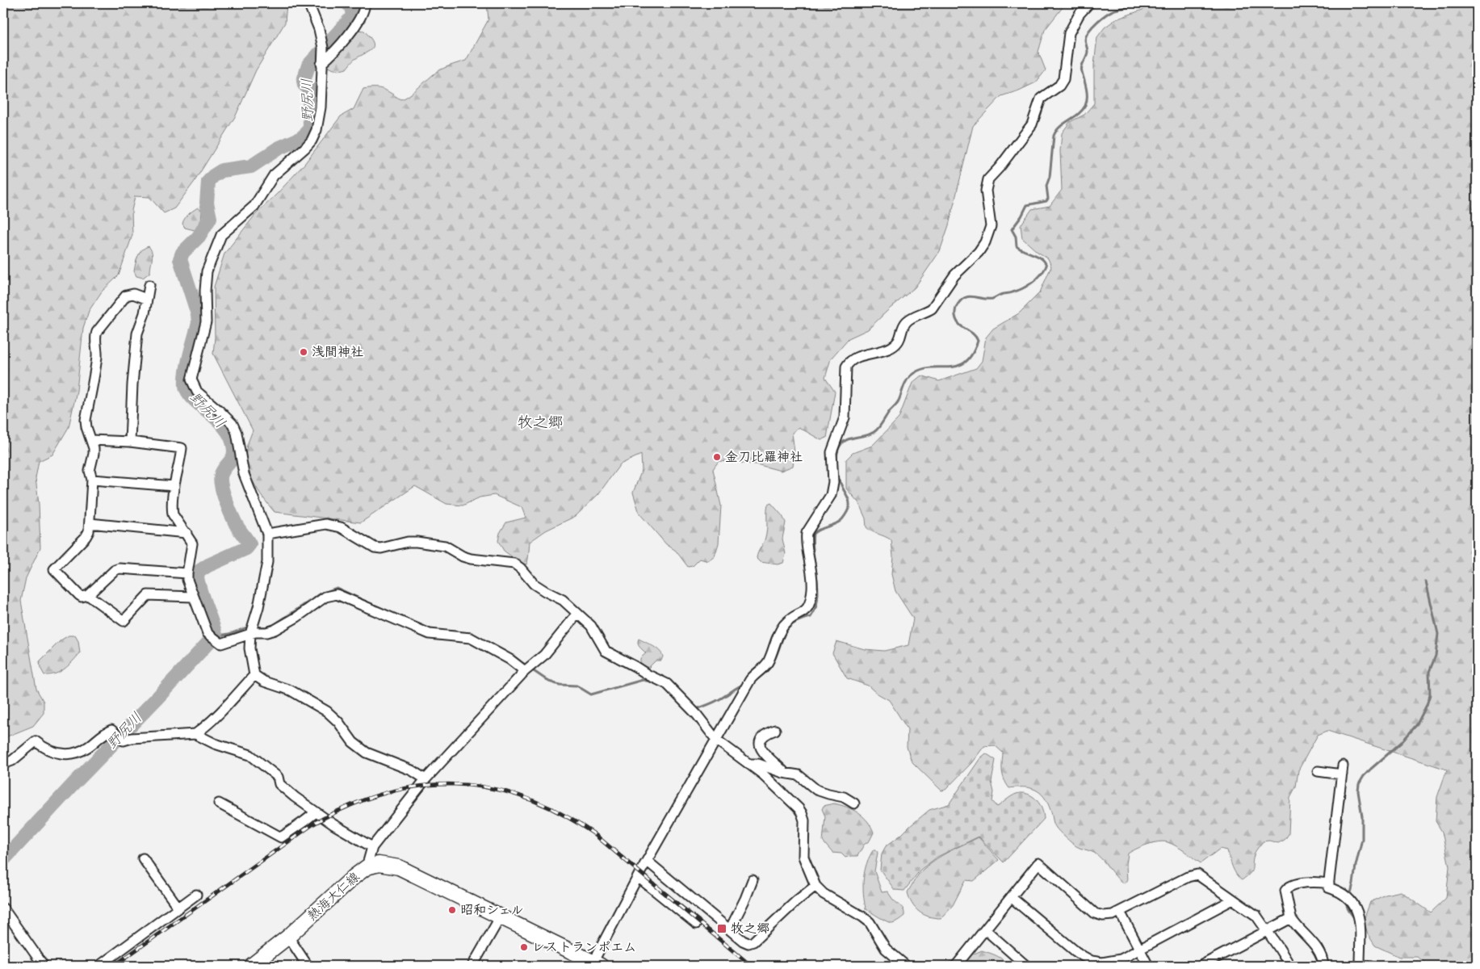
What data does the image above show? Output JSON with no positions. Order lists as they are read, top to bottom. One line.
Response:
{"streets":{"main road":["熱海大仁線"]},"districts":["牧之郷"],"water":["野尻川"],"places":{"other":["浅間神社","金刀比羅神社","昭和シェル","レストランポエム"],"transit":["牧之郷"]}}
